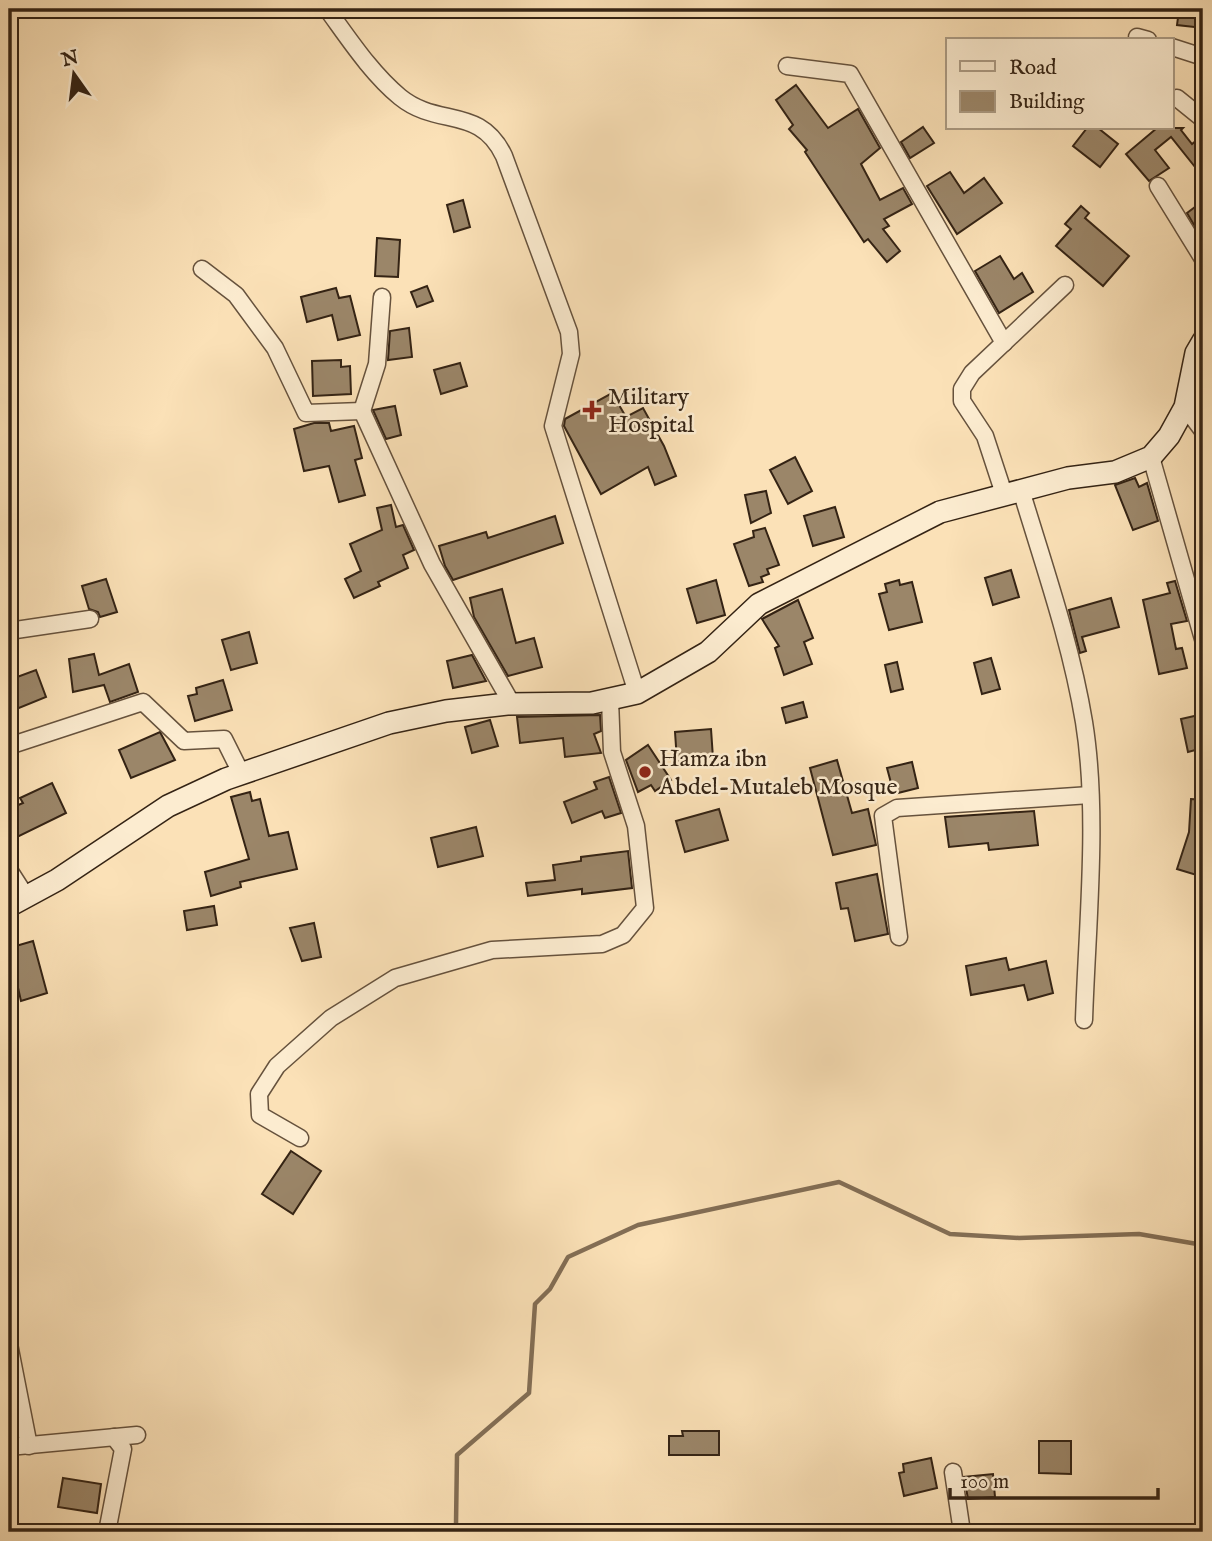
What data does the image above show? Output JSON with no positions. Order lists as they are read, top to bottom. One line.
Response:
{"places":{"health":["Military Hospital"],"other":["Hamza ibn Abdel-Mutaleb Mosque"]},"legend":["Road","Building"],"scale_bar":"100 m","north":"top"}
